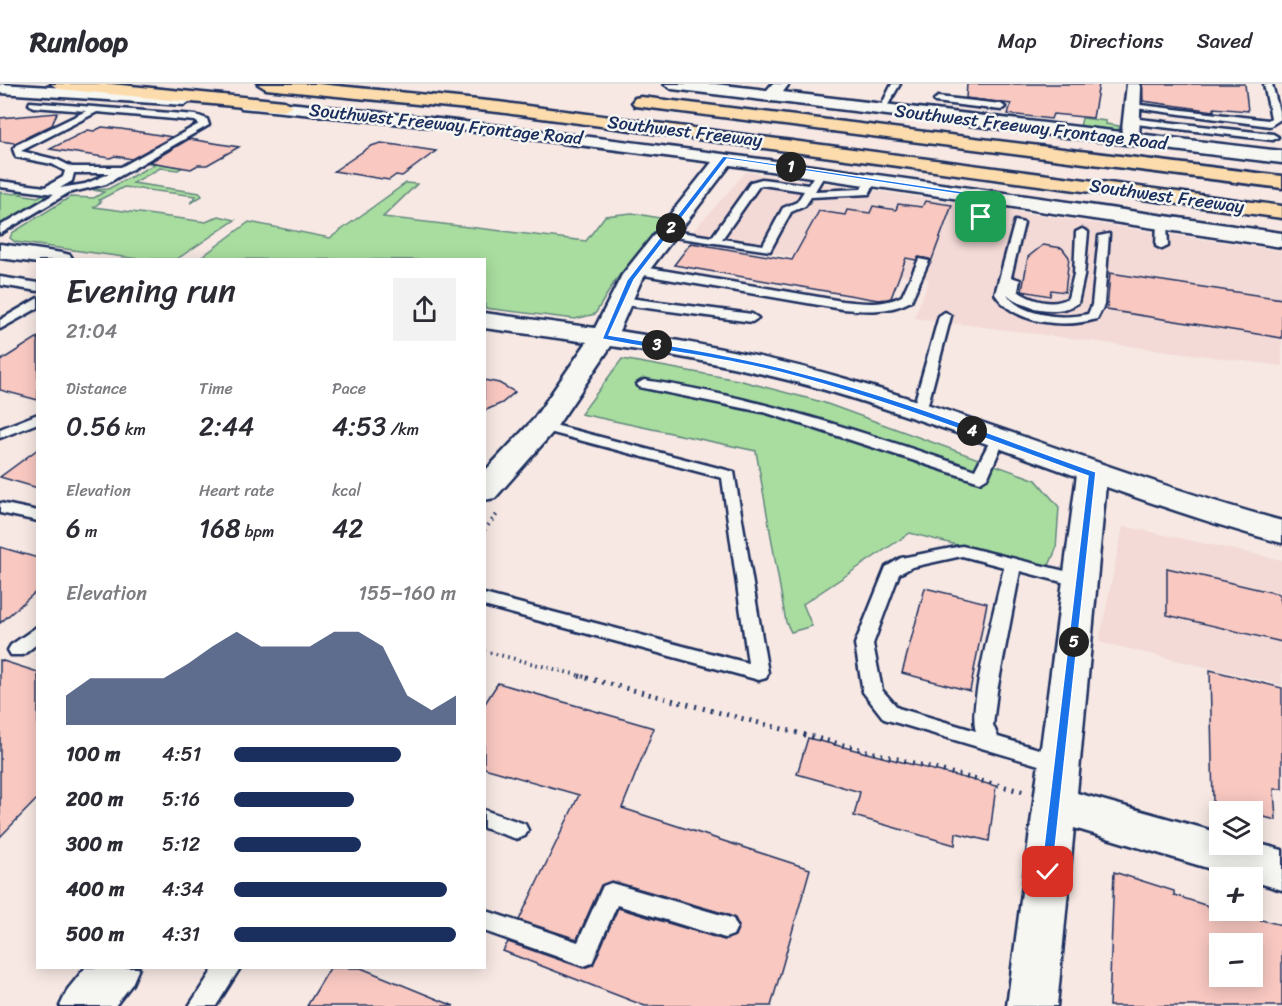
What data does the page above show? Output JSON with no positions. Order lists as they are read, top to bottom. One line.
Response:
{"streets":{"highway":["Southwest Freeway"],"main road":["Southwest Freeway Frontage Road"]},"page":{"header":"Runloop","nav":["Map","Directions","Saved"],"pins":["1","2","3","4","5"],"heading":["Evening run","21:04"],"stats":[["Distance","0.56 km"],["Time","2:44"],["Pace","4:53 /km"],["Elevation","6 m"],["Heart rate","168 bpm"],["kcal","42"]],"chart":["Elevation","155–160 m"],"list":[{"name":"100 m","note":"4:51"},{"name":"200 m","note":"5:16"},{"name":"300 m","note":"5:12"},{"name":"400 m","note":"4:34"},{"name":"500 m","note":"4:31"}],"map_buttons":["+","−"]}}
